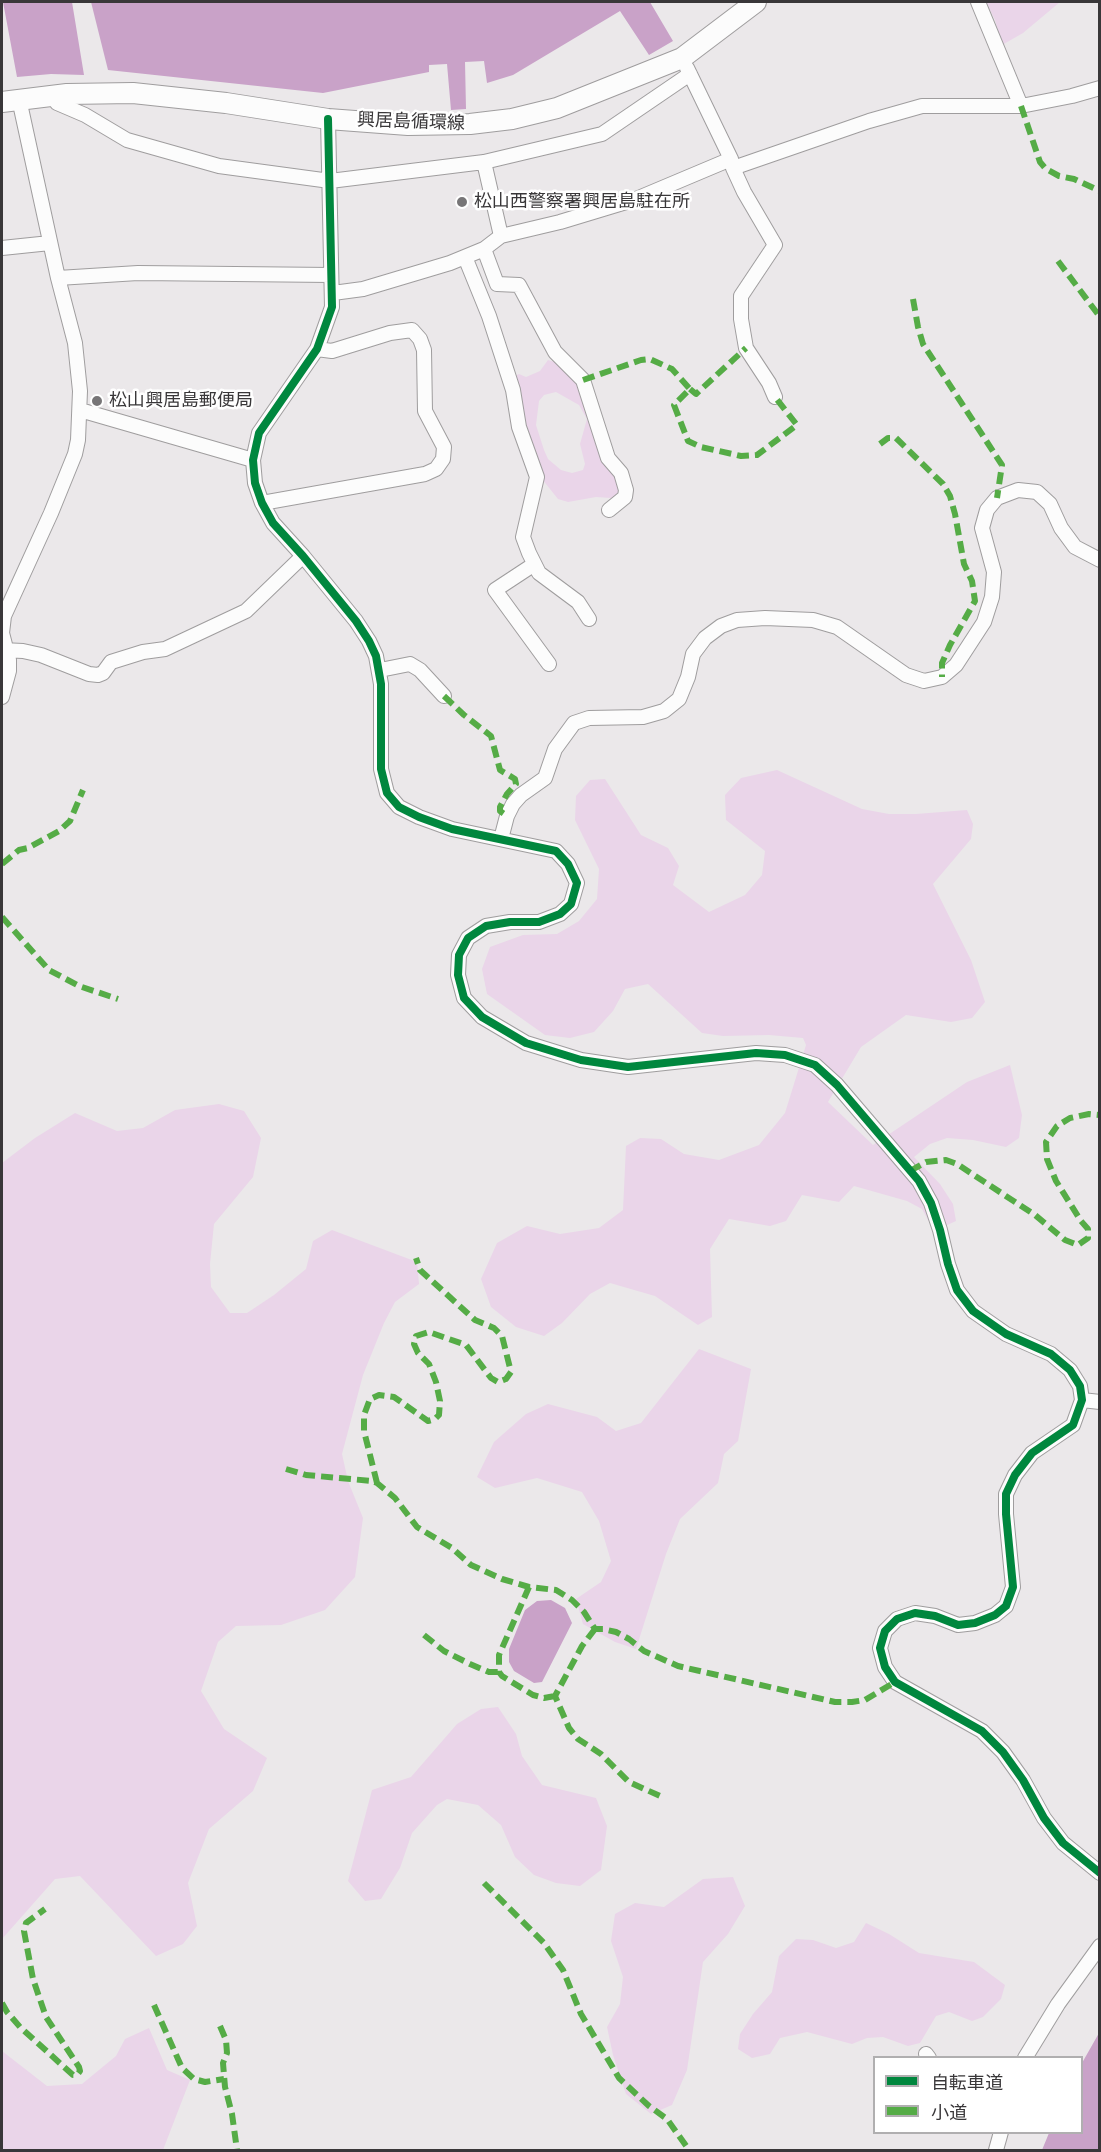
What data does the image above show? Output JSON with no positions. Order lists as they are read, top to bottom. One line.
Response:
{"streets":{"main road":["興居島循環線"]},"places":["松山西警察署興居島駐在所","松山興居島郵便局"],"legend":["自転車道","小道"]}
